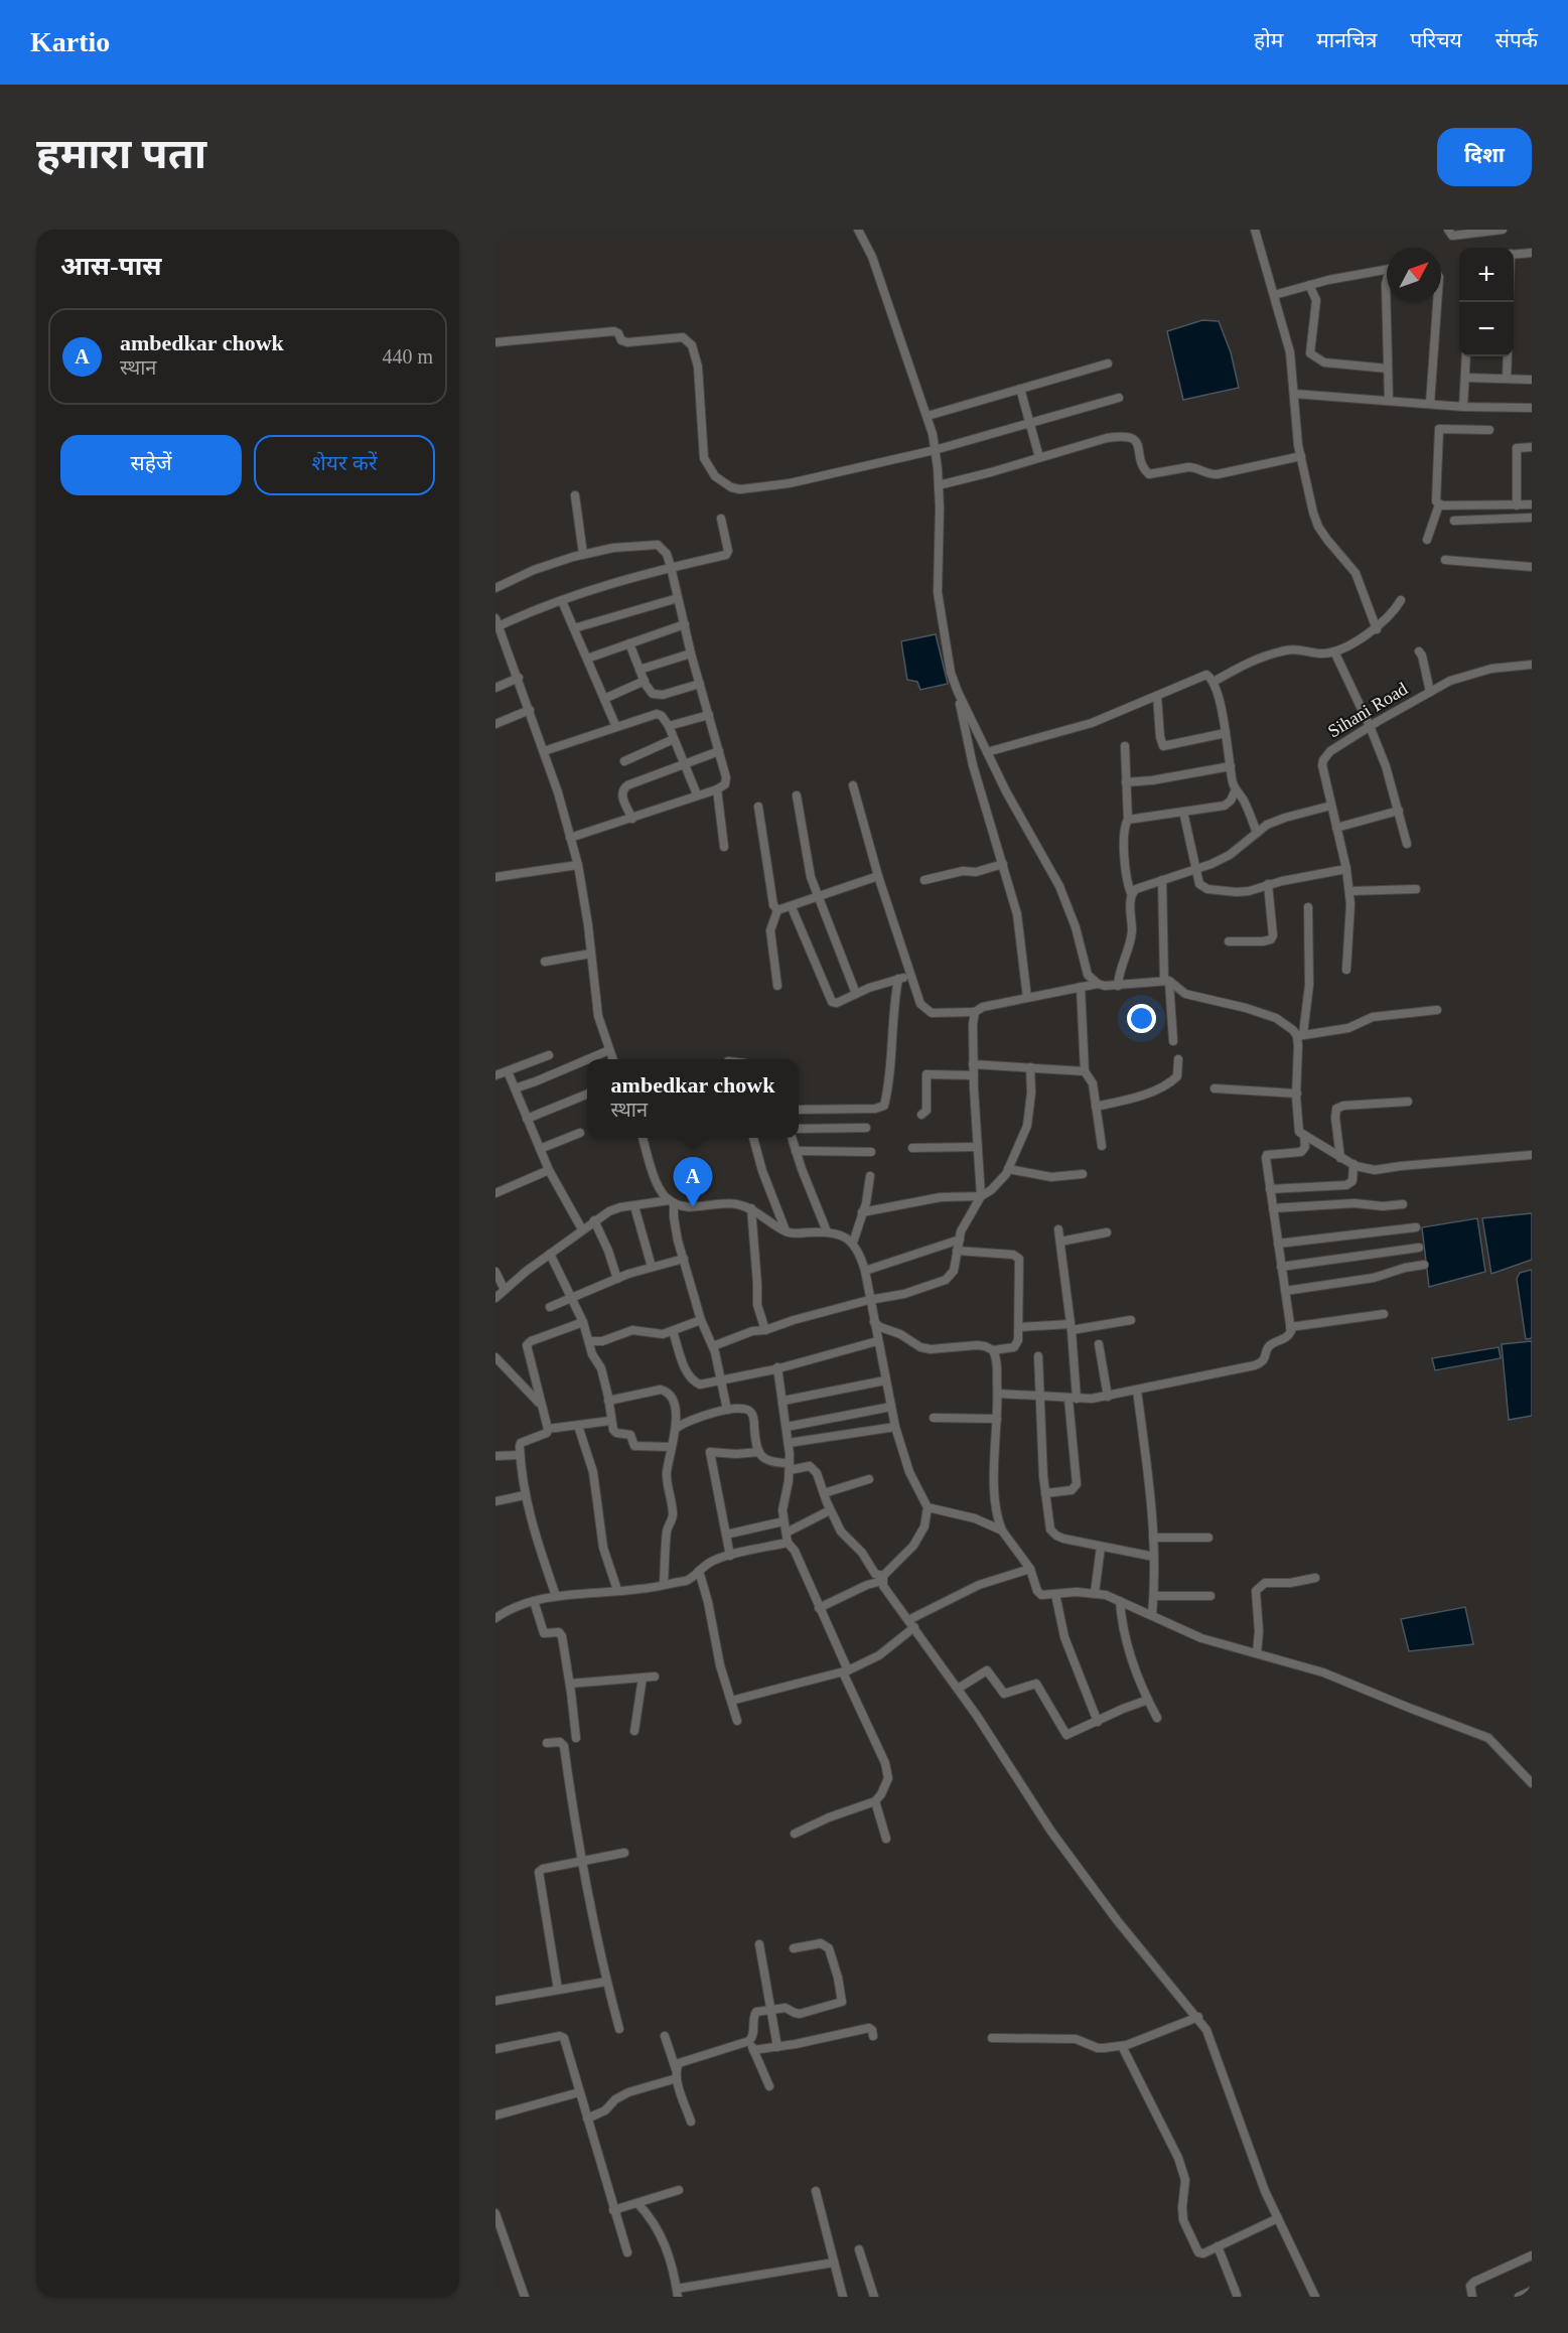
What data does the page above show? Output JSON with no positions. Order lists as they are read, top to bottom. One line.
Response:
{"streets":{"street":["Sihani Road"]},"north":"top right","page":{"header":"Kartio","nav":["होम","मानचित्र","परिचय","संपर्क"],"buttons":["दिशा",["सहेजें","शेयर करें"]],"title":"हमारा पता","heading":"आस-पास","map_buttons":["+","−"],"list":[{"mark":"A","name":"ambedkar chowk","note":"स्थान","value":"440 m"}],"popup":["ambedkar chowk","स्थान"],"pins":"A"}}
